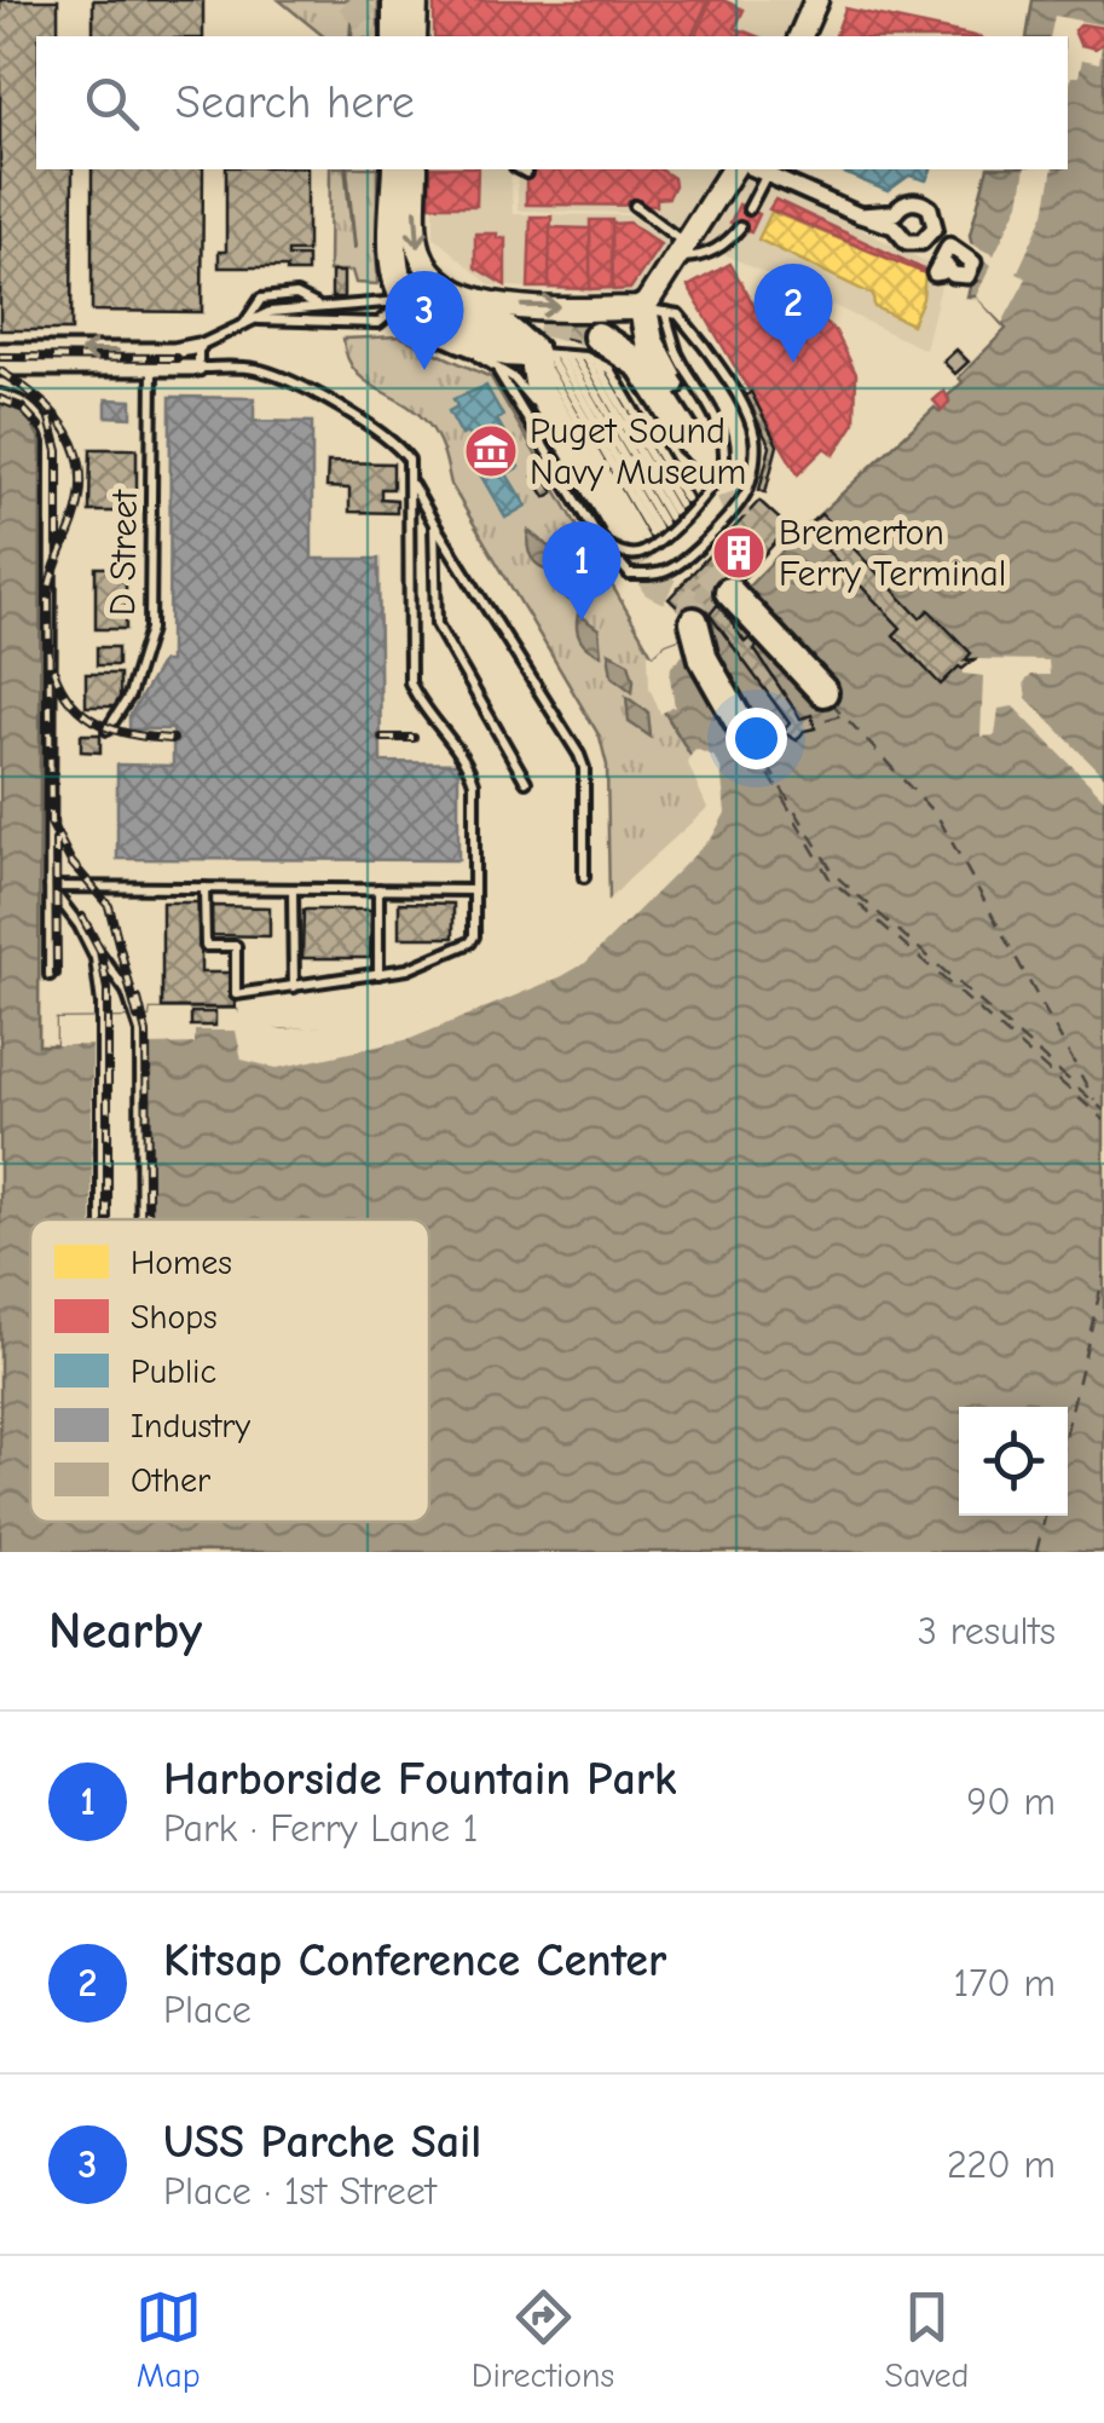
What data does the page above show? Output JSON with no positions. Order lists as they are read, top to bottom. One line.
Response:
{"streets":{"lane":["D Street"]},"places":{"museum":["Puget Sound Navy Museum"],"building":["Bremerton Ferry Terminal"]},"legend":["Homes","Shops","Public","Industry","Other"],"page":{"search":"Search here","pins":["2","3","1"],"heading":["Nearby","3 results"],"list":[{"mark":"1","name":"Harborside Fountain Park","note":"Park · Ferry Lane 1","value":"90 m"},{"mark":"2","name":"Kitsap Conference Center","note":"Place","value":"170 m"},{"mark":"3","name":"USS Parche Sail","note":"Place · 1st Street","value":"220 m"}],"nav":["Map","Directions","Saved"]}}
